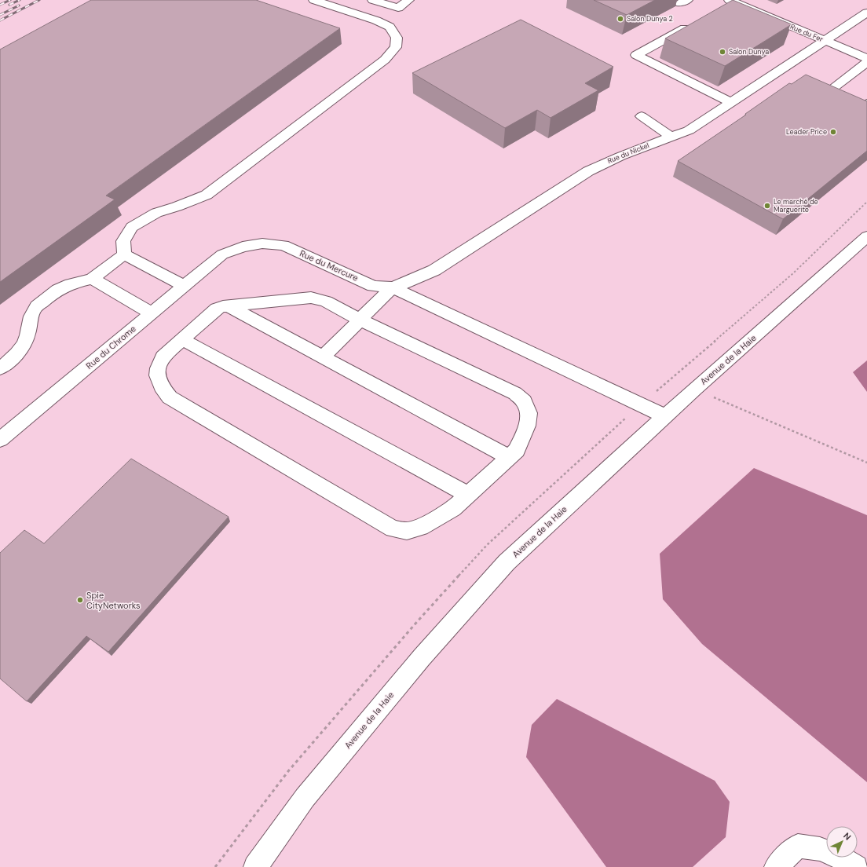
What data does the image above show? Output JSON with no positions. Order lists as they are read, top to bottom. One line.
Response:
{"streets":{"street":["Rue du Fer","Rue du Nickel","Rue du Mercure","Rue du Chrome","Avenue de la Haie"]},"crossings":[["Rue du Fer","Rue du Nickel"],["Rue du Nickel","Rue du Mercure"],["Rue du Mercure","Rue du Chrome"]],"places":["Salon Dunya 2","Salon Dunya","Leader Price","Le marché de Marguerite","Spie CityNetworks"],"north":"top right"}
